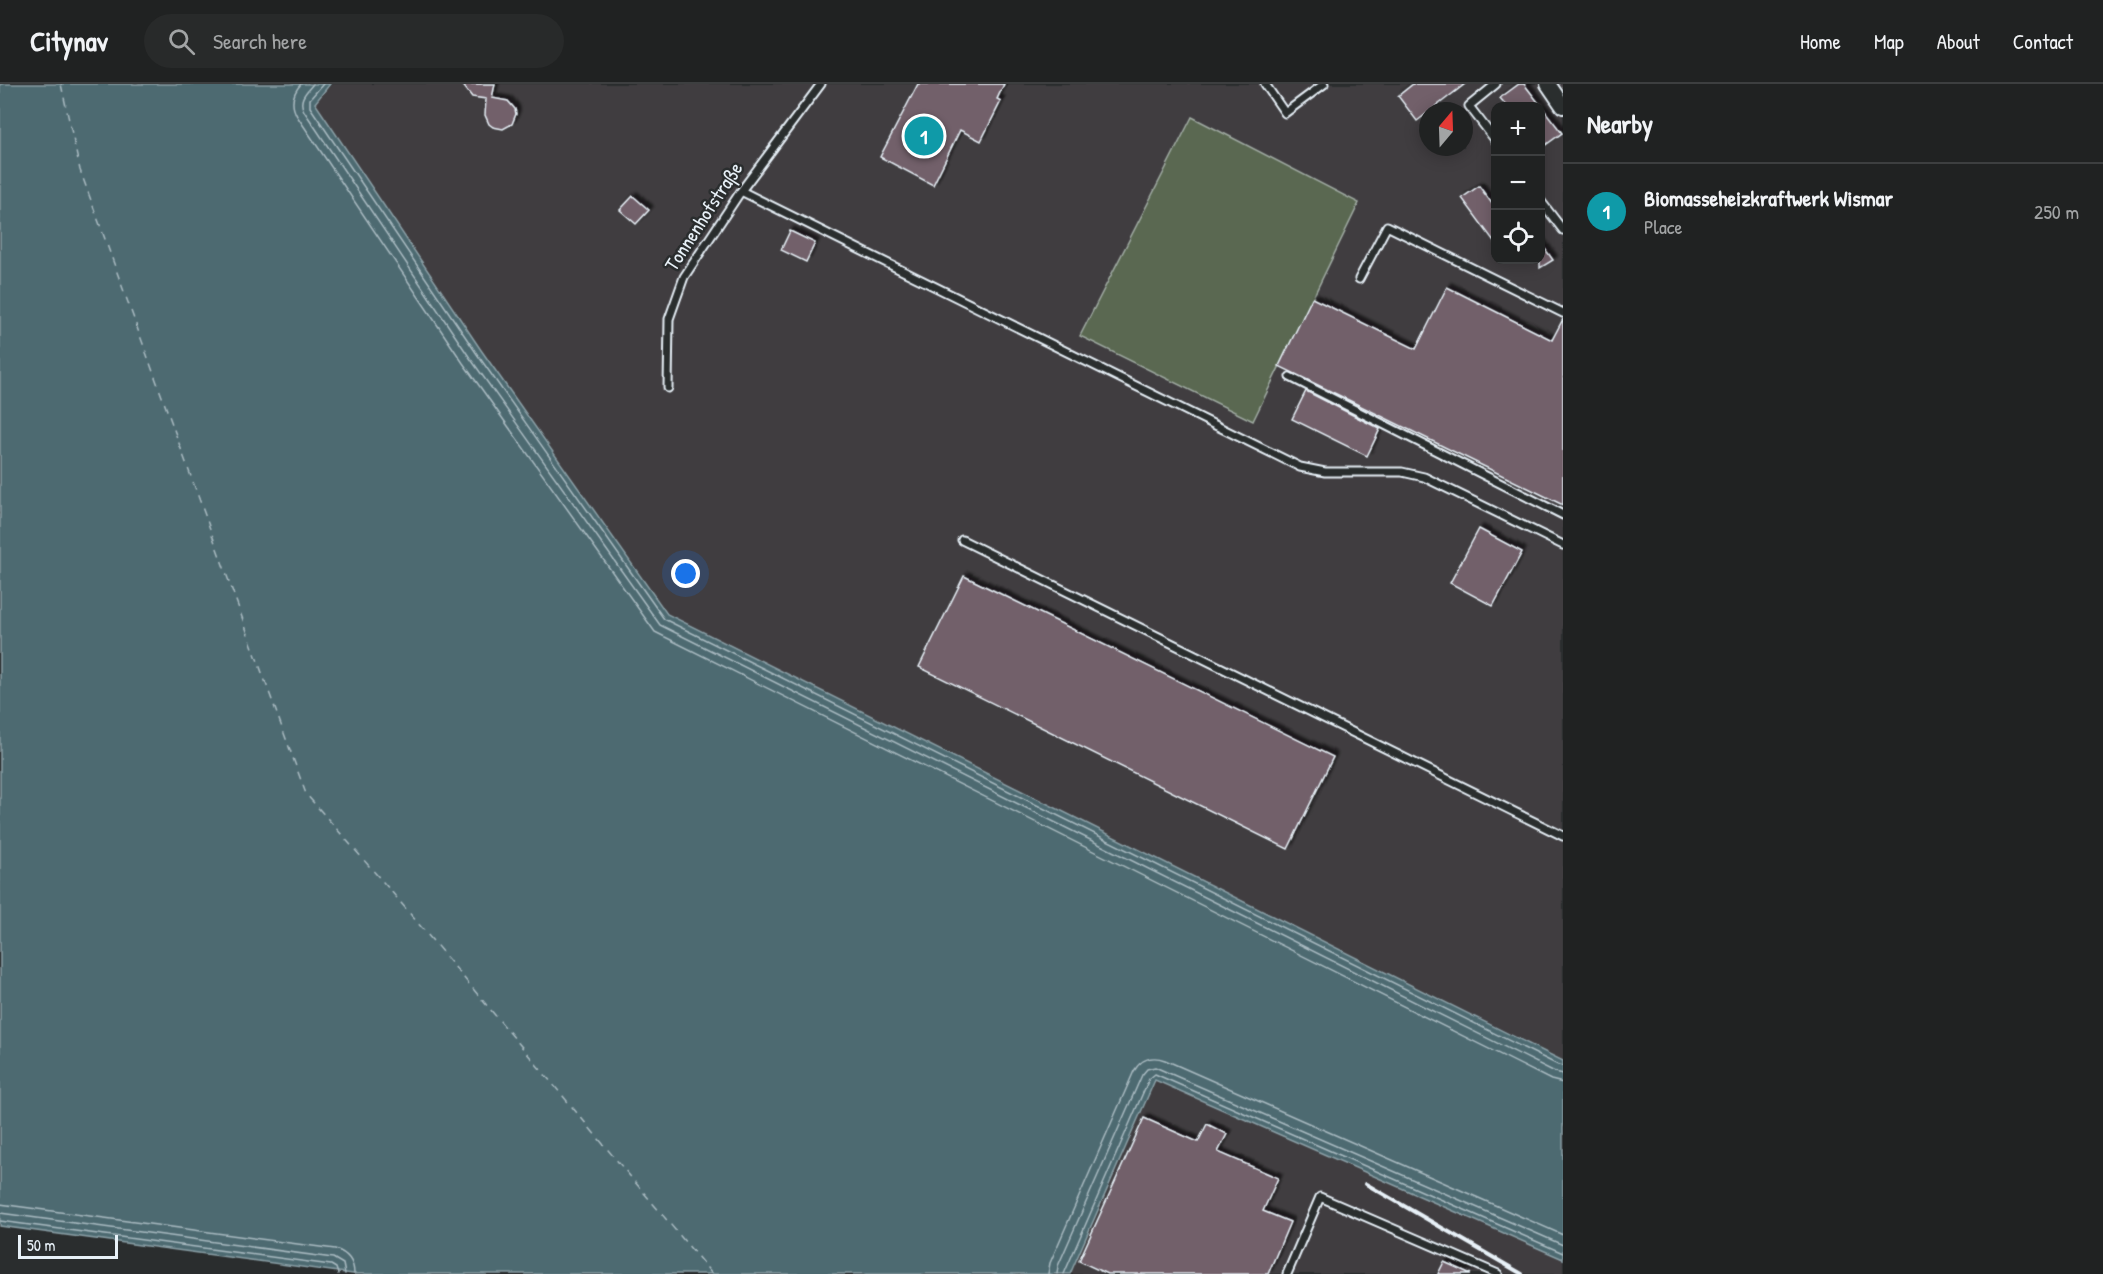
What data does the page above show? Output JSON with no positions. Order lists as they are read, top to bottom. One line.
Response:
{"streets":{"lane":["Tonnenhofstraße"]},"scale_bar":"50 m","north":"top","page":{"header":"Citynav","search":"Search here","nav":["Home","Map","About","Contact"],"heading":"Nearby","map_buttons":["+","−"],"pins":"1","list":[{"mark":"1","name":"Biomasseheizkraftwerk Wismar","note":"Place","value":"250 m"}],"scale":"50 m"}}
